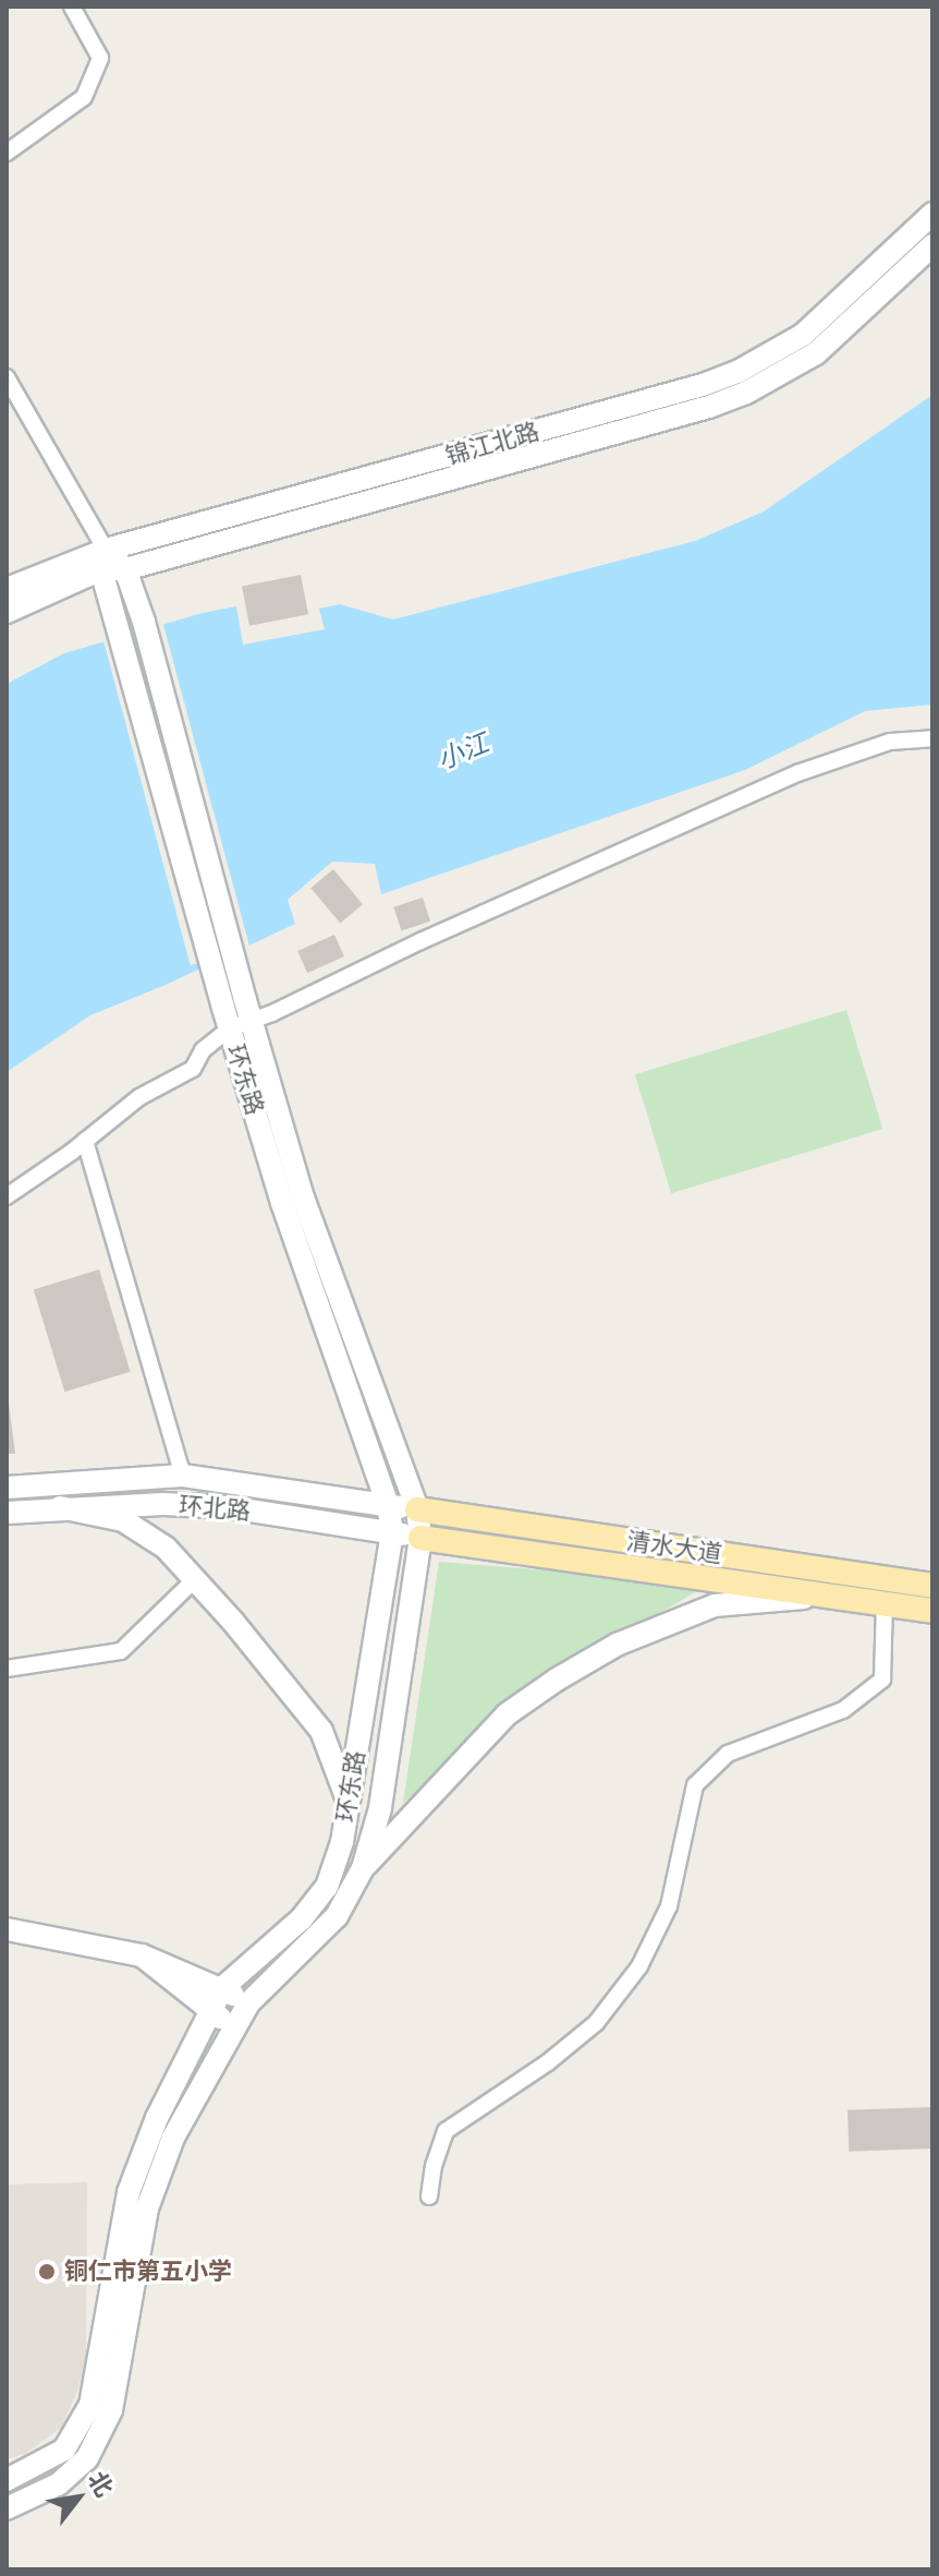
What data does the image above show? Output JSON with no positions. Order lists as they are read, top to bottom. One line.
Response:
{"streets":{"main road":["锦江北路","环东路","环北路","清水大道"]},"crossings":[["环东路","环北路"],["环东路","清水大道"],["环北路","清水大道"]],"water":["小江"],"places":["铜仁市第五小学"],"north":"top right"}
